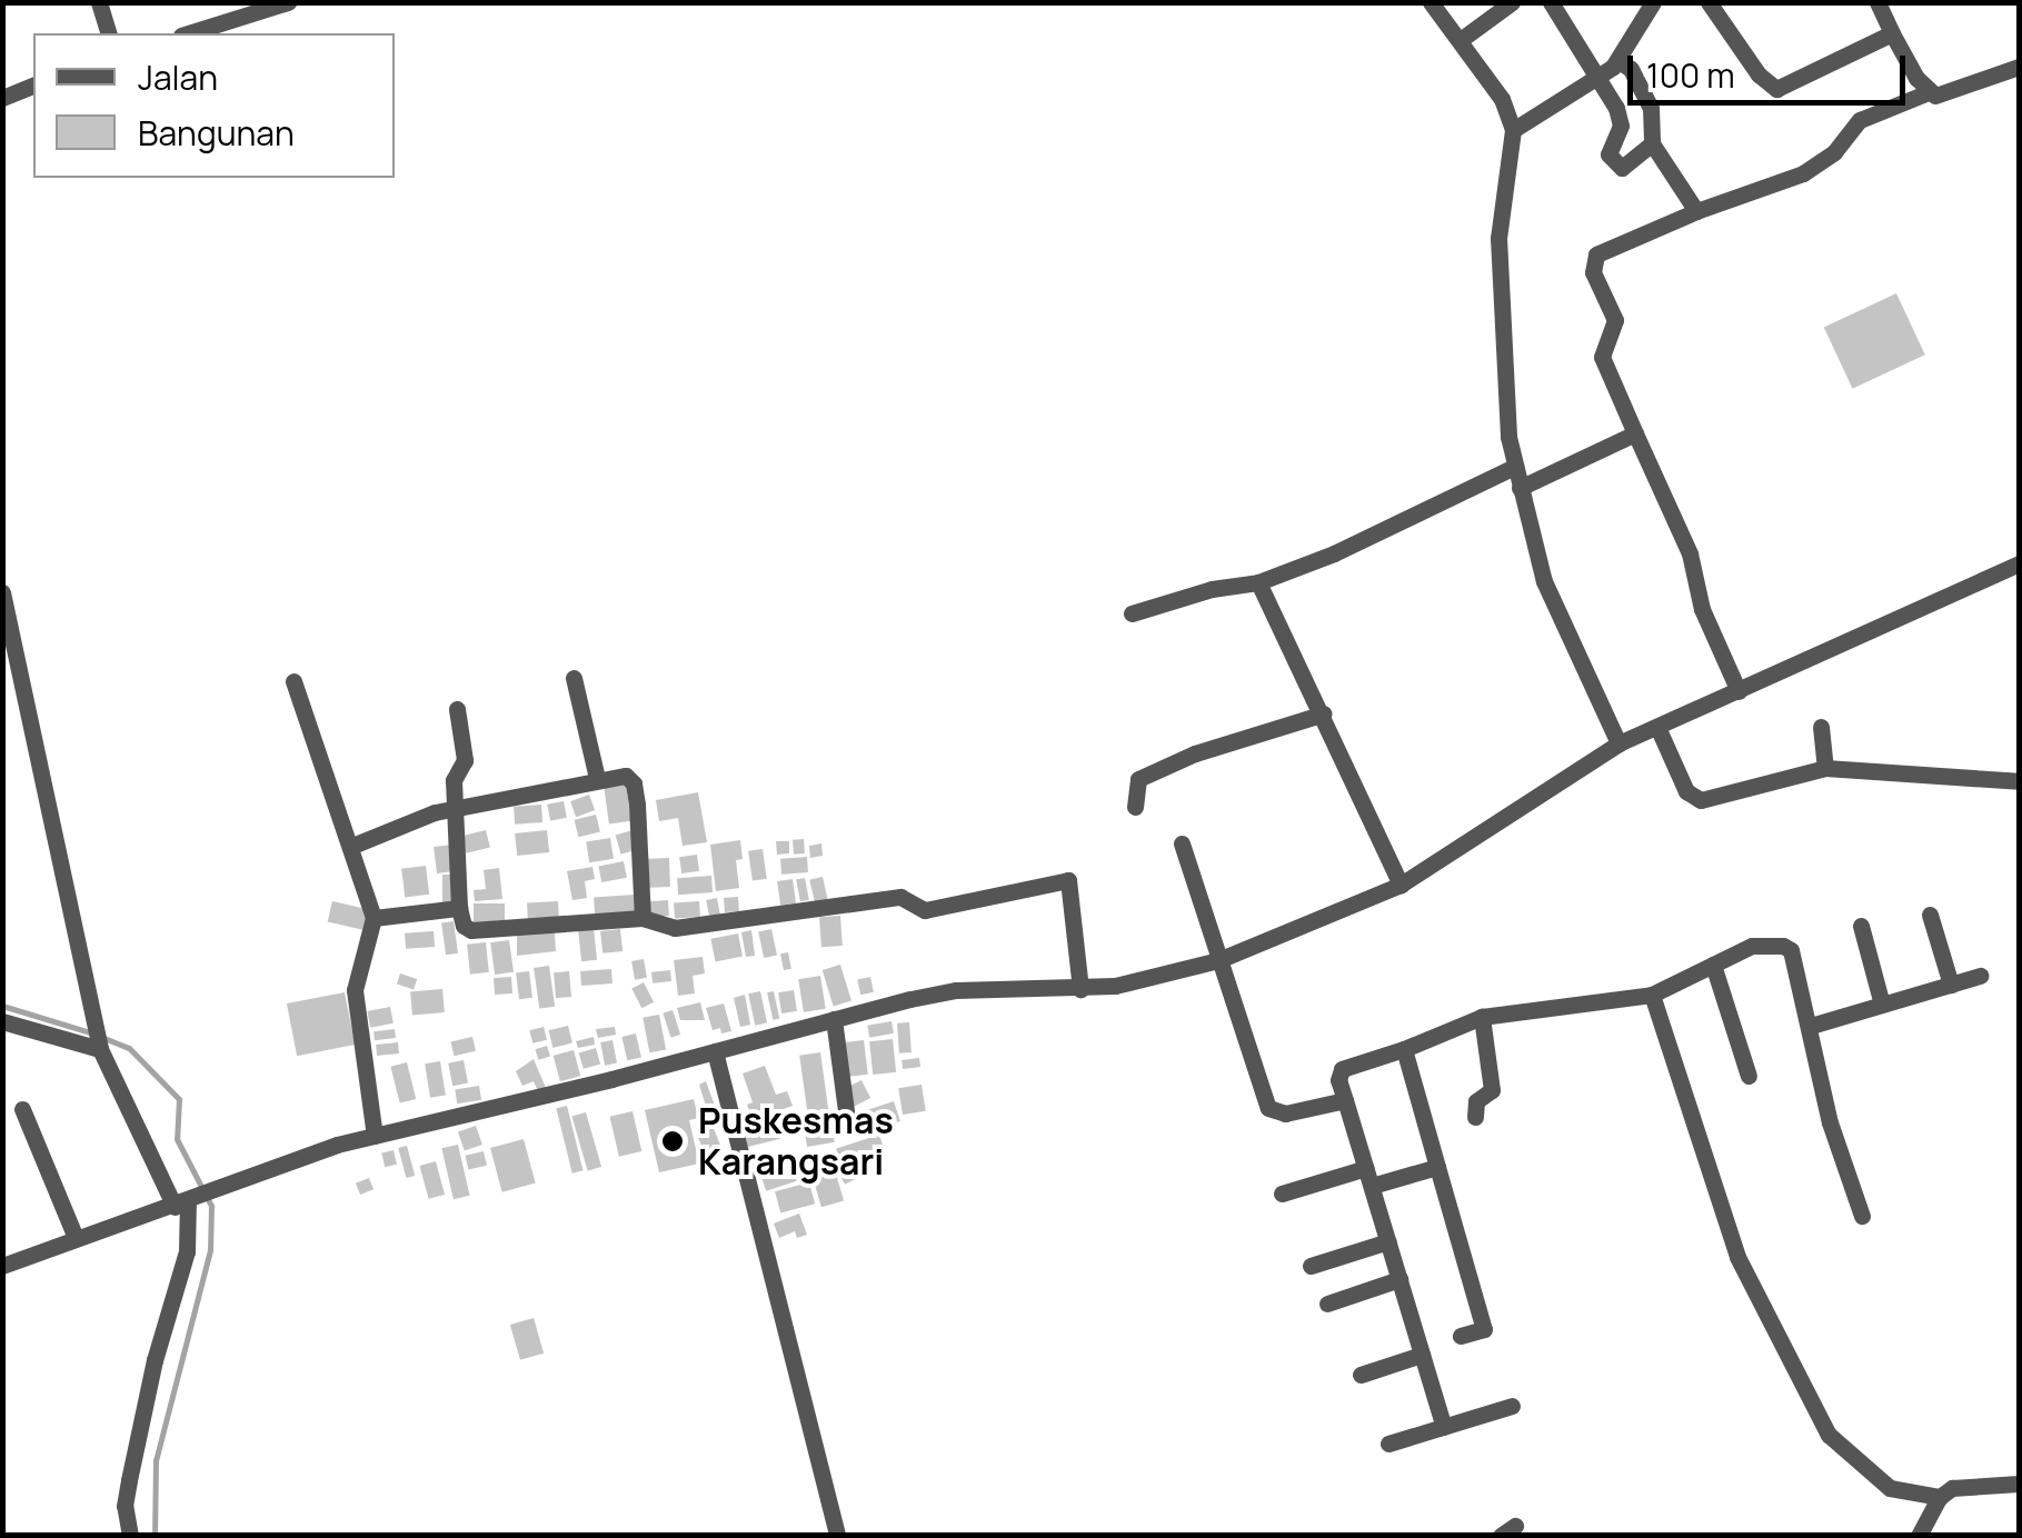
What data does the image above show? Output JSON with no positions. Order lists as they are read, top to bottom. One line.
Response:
{"places":["Puskesmas Karangsari"],"legend":["Jalan","Bangunan"],"scale_bar":"100 m"}
